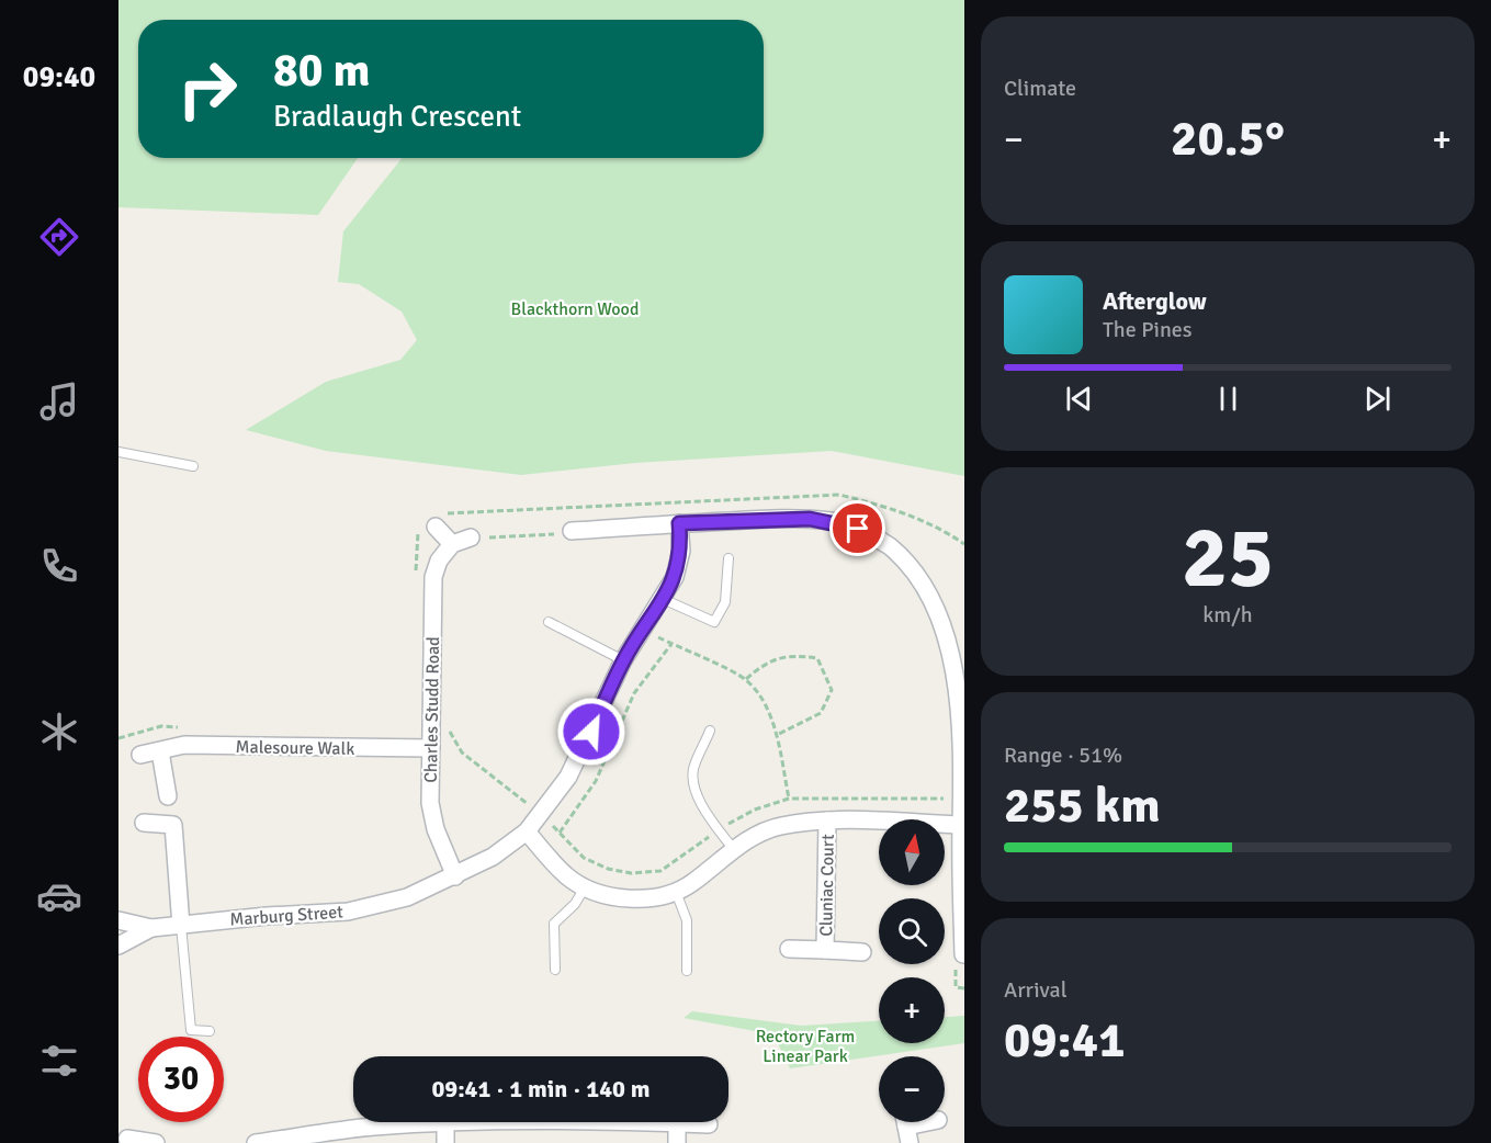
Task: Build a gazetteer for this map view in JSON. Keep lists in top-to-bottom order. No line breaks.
{"streets":{"street":["Charles Studd Road","Malesoure Walk","Cluniac Court","Marburg Street"]},"crossings":[["Charles Studd Road","Malesoure Walk"],["Charles Studd Road","Marburg Street"]],"parks":["Blackthorn Wood","Rectory Farm Linear Park"],"north":"top","page":{"tabs":"09:40","tile":["Climate",["25","km/h"],["Range · 51%","255 km"],["Arrival","09:41"]],"turn":["80 m","Bradlaugh Crescent"],"heat":["−","20.5°","+"],"song":["Afterglow","The Pines"],"map_buttons":["+","−"],"limit":"30","trip":"09:41 · 1 min · 140 m"}}
